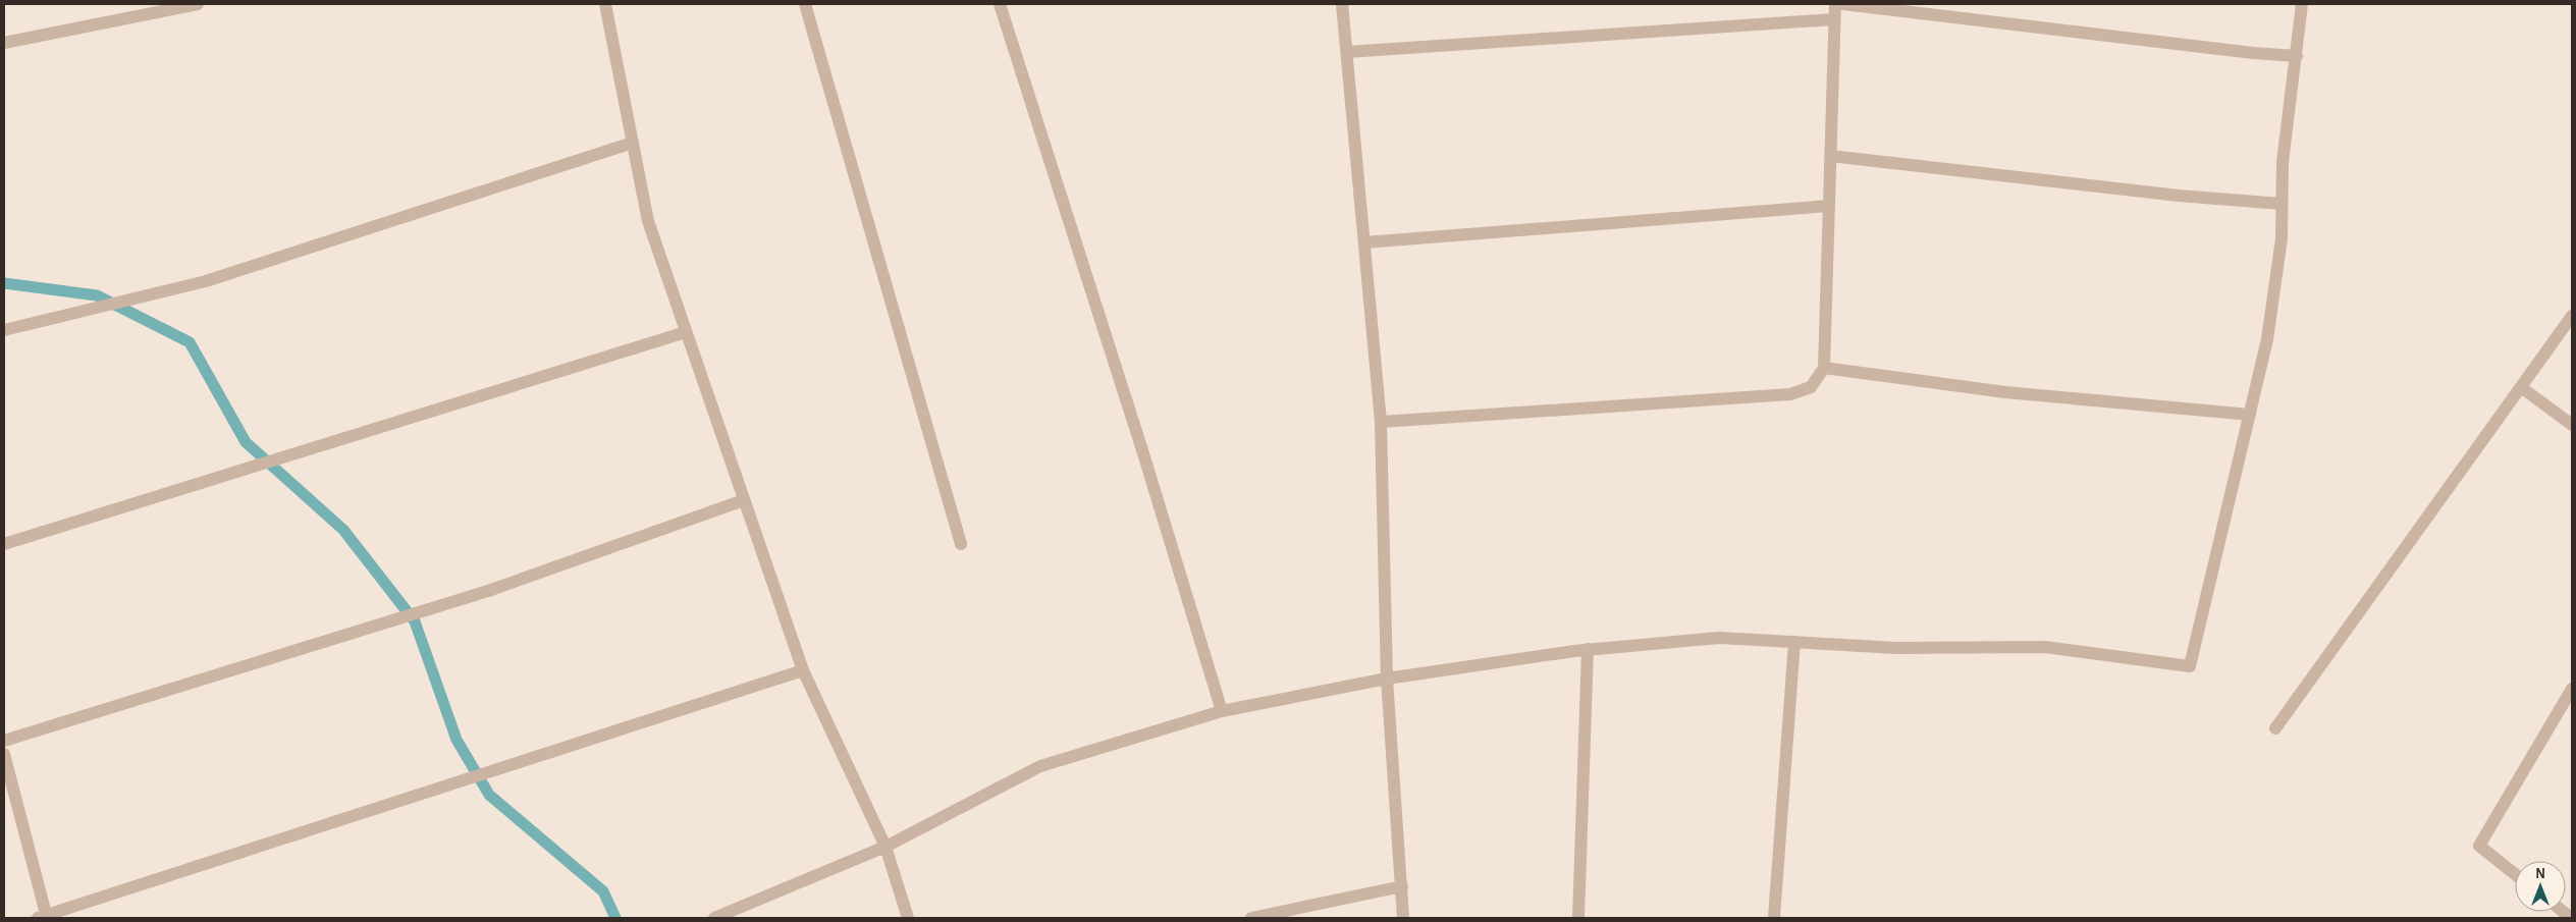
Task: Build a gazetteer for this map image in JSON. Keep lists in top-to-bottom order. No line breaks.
{"north":"top"}
